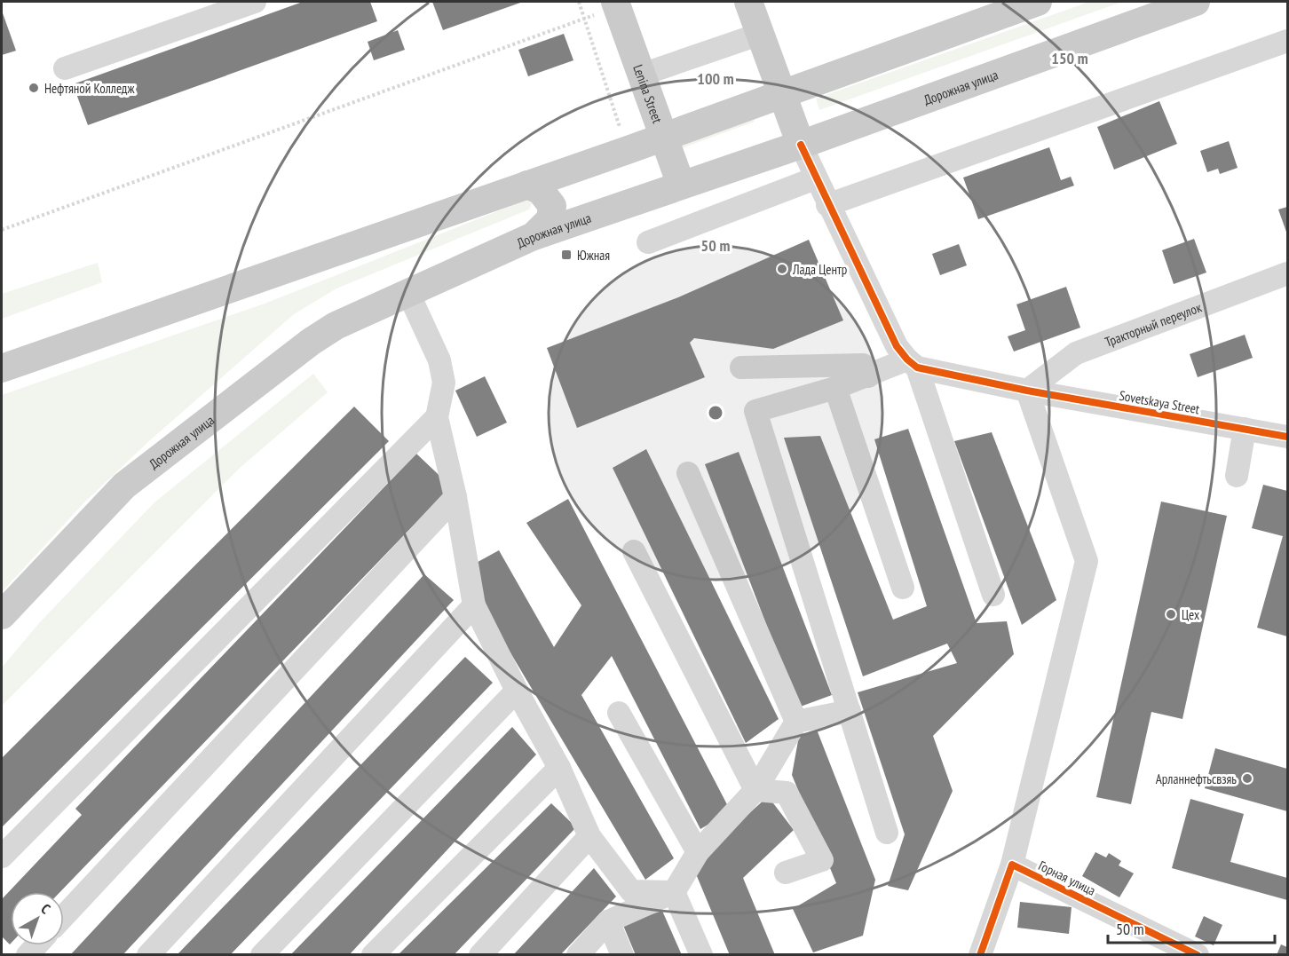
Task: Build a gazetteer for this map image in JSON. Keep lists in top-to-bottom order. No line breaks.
{"streets":{"main road":["Дорожная улица","Lenina Street"],"street":["Тракторный переулок","Sovetskaya Street","Горная улица"]},"crossings":[["Дорожная улица","Lenina Street"],["Тракторный переулок","Sovetskaya Street"]],"places":{"other":["Нефтяной Колледж","Лада Центр","Цех","Арланнефтьсвзяь"],"transit":["Южная"]},"scale_bar":"50 m","north":"top right","rings":["150 m","100 m","50 m"]}
